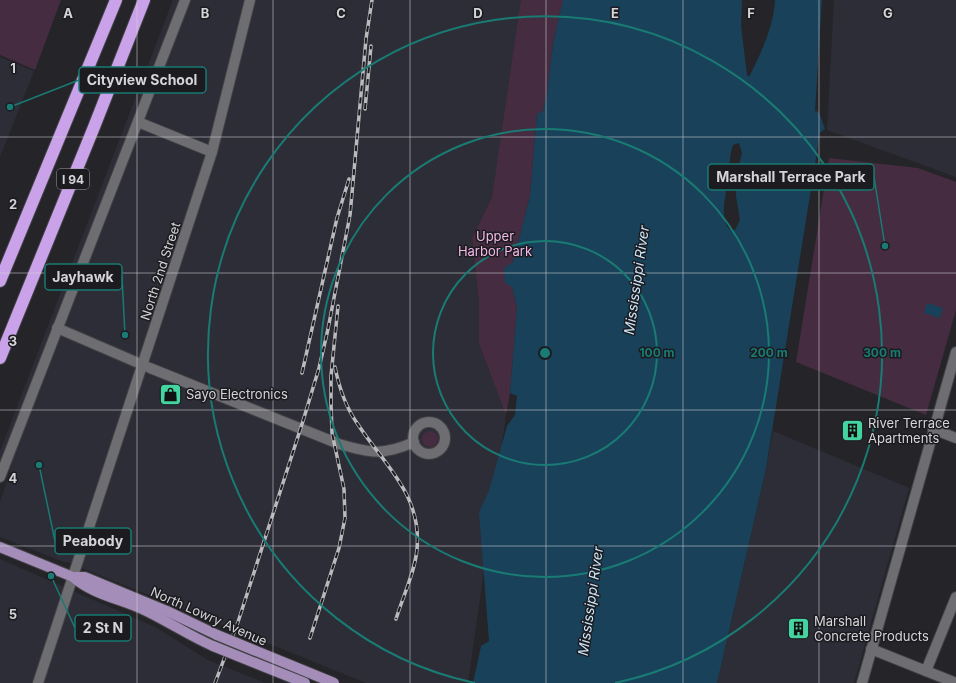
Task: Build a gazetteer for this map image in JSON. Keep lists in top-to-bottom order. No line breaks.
{"streets":{"highway":["I 94"],"main road":["North Lowry Avenue"],"street":["North 2nd Street"]},"crossings":[["North 2nd Street","North Lowry Avenue"]],"water":["Mississippi River"],"parks":["Upper Harbor Park"],"places":{"other":["Cityview School","Marshall Terrace Park","Jayhawk","Peabody","2 St N"],"shop":["Sayo Electronics"],"building":["River Terrace Apartments","Marshall Concrete Products"]},"grid":{"columns":["A","B","C","D","E","F","G"],"rows":["1","2","3","4","5"]},"rings":["100 m","200 m","300 m"]}
